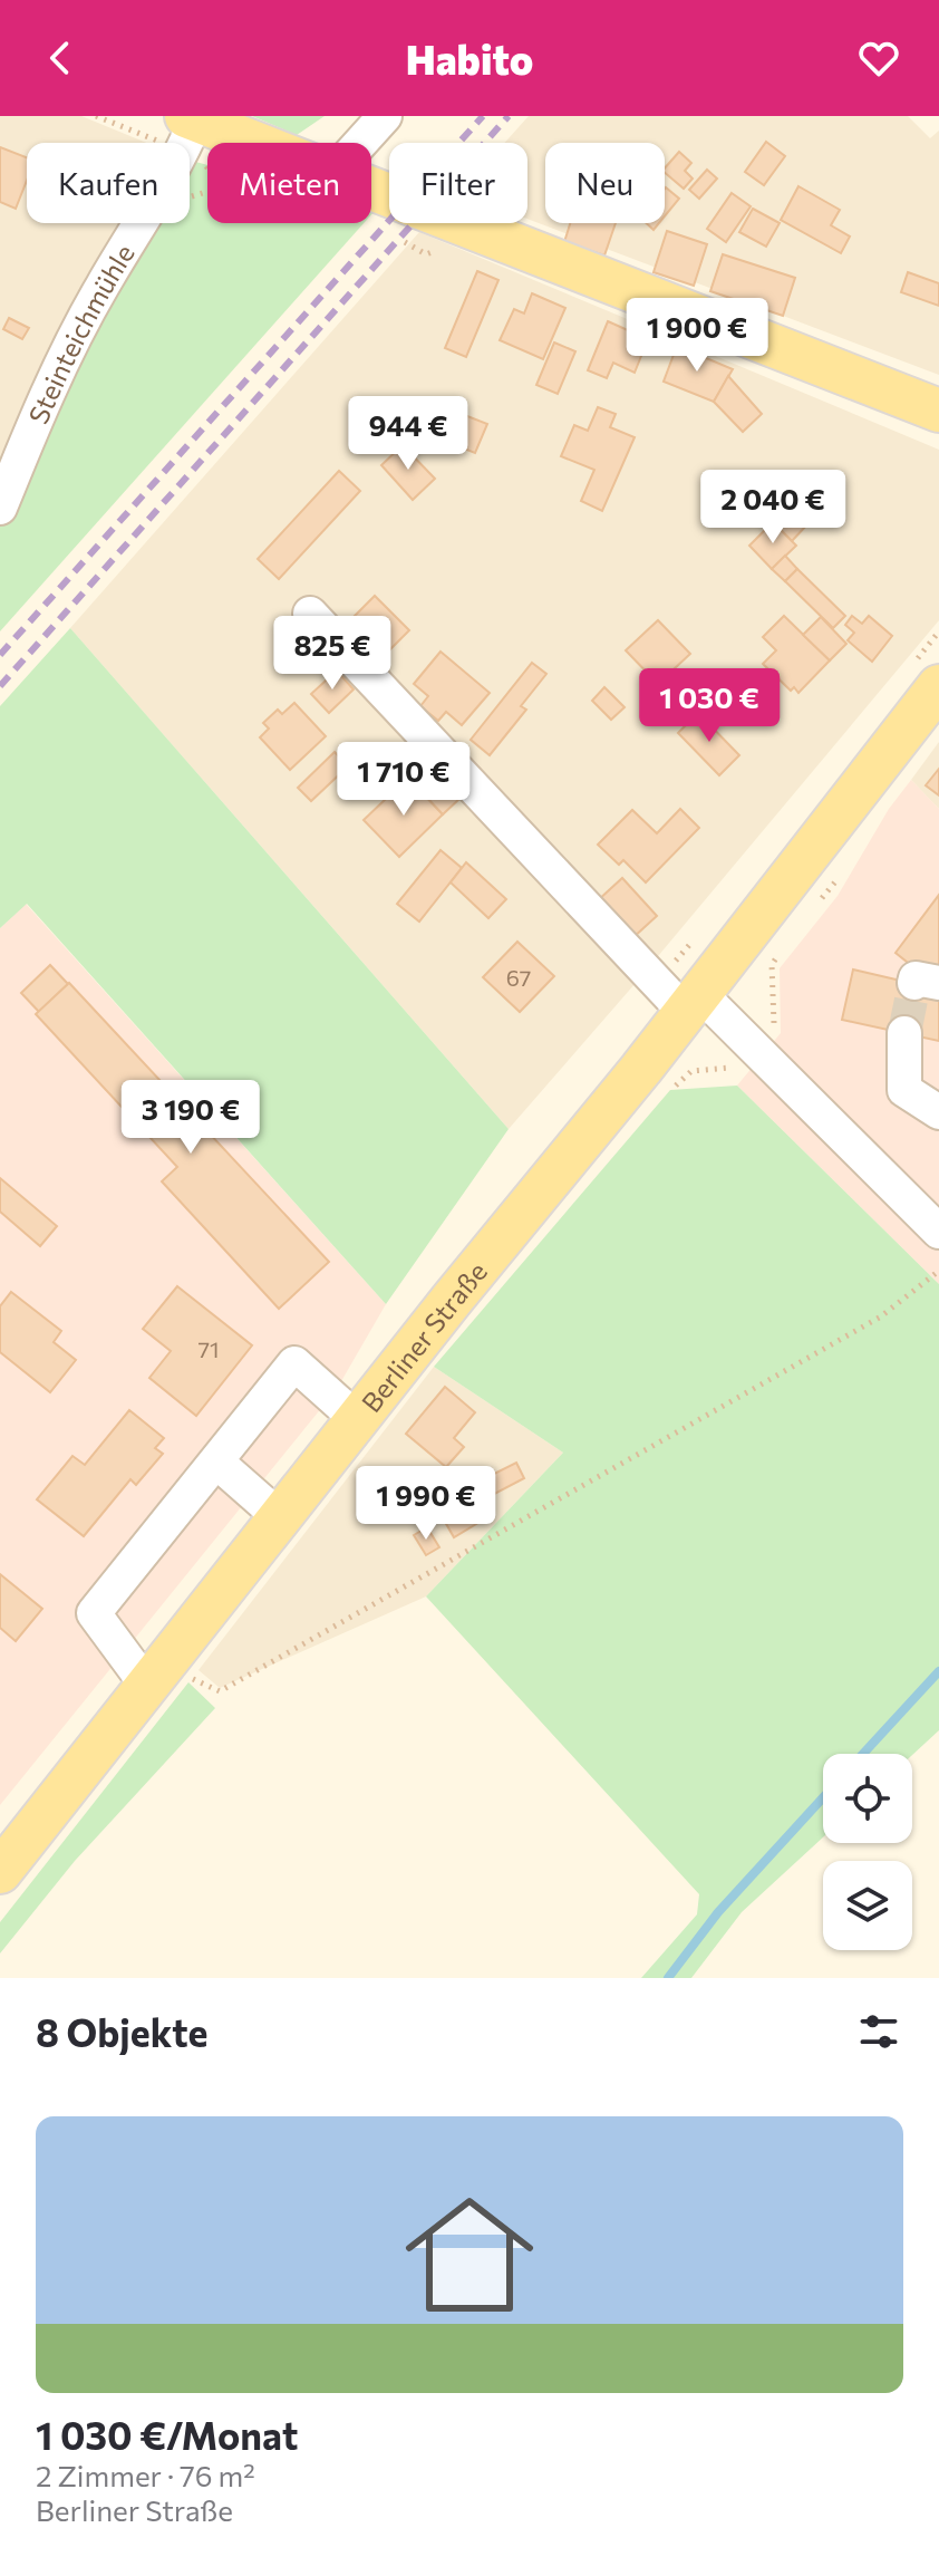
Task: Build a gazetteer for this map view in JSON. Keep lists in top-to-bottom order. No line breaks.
{"streets":{"main road":["Berliner Straße"],"street":["Steinteichmühle"]},"house_numbers":["67","71"],"page":{"header":"Habito","chip":["Kaufen","Mieten","Filter","Neu"],"price":["1 900 €","944 €","2 040 €","825 €","1 030 €","1 710 €","3 190 €","1 990 €"],"heading":"8 Objekte","list":[{"name":"1 030 €/Monat","note":"2 Zimmer · 76 m² · Berliner Straße"}]}}
